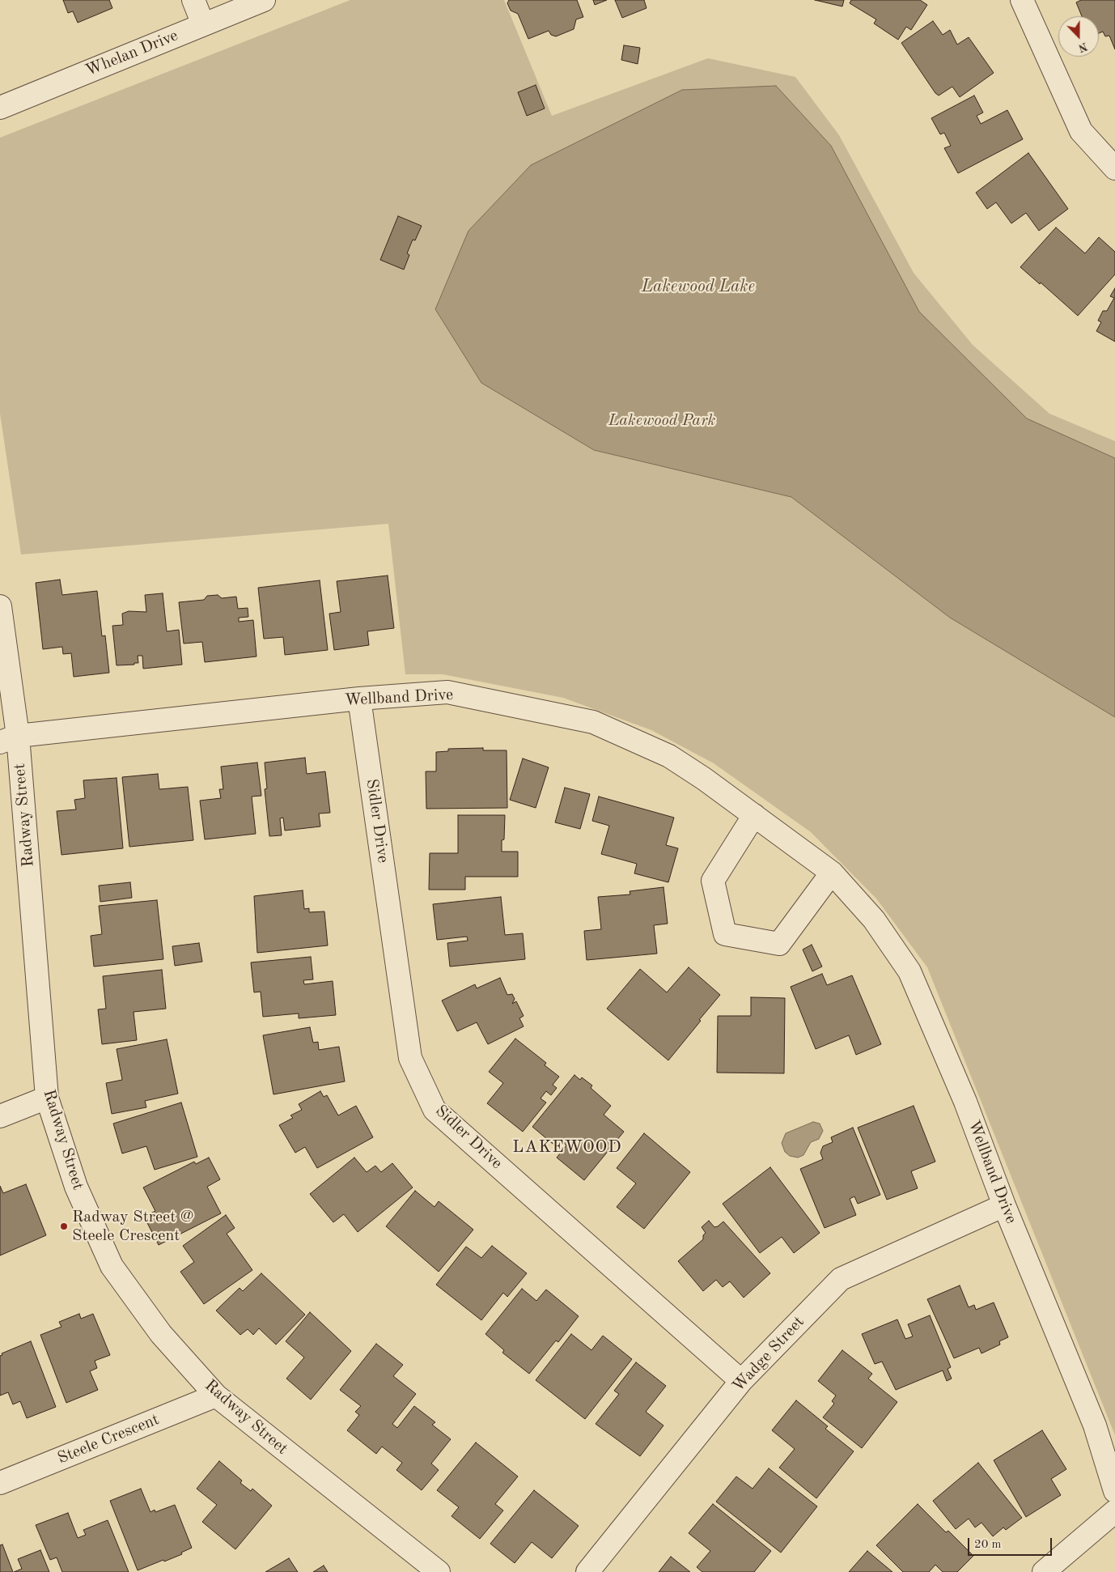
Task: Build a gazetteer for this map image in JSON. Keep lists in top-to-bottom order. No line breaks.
{"streets":{"street":["Whelan Drive","Wellband Drive","Radway Street","Sidler Drive","Wadge Street","Steele Crescent"]},"crossings":[["Wellband Drive","Radway Street"],["Wellband Drive","Sidler Drive"],["Wellband Drive","Wadge Street"],["Radway Street","Steele Crescent"],["Sidler Drive","Wadge Street"]],"districts":["LAKEWOOD"],"water":["Lakewood Lake"],"parks":["Lakewood Park"],"places":["Radway Street @ Steele Crescent"],"scale_bar":"20 m","north":"bottom"}
